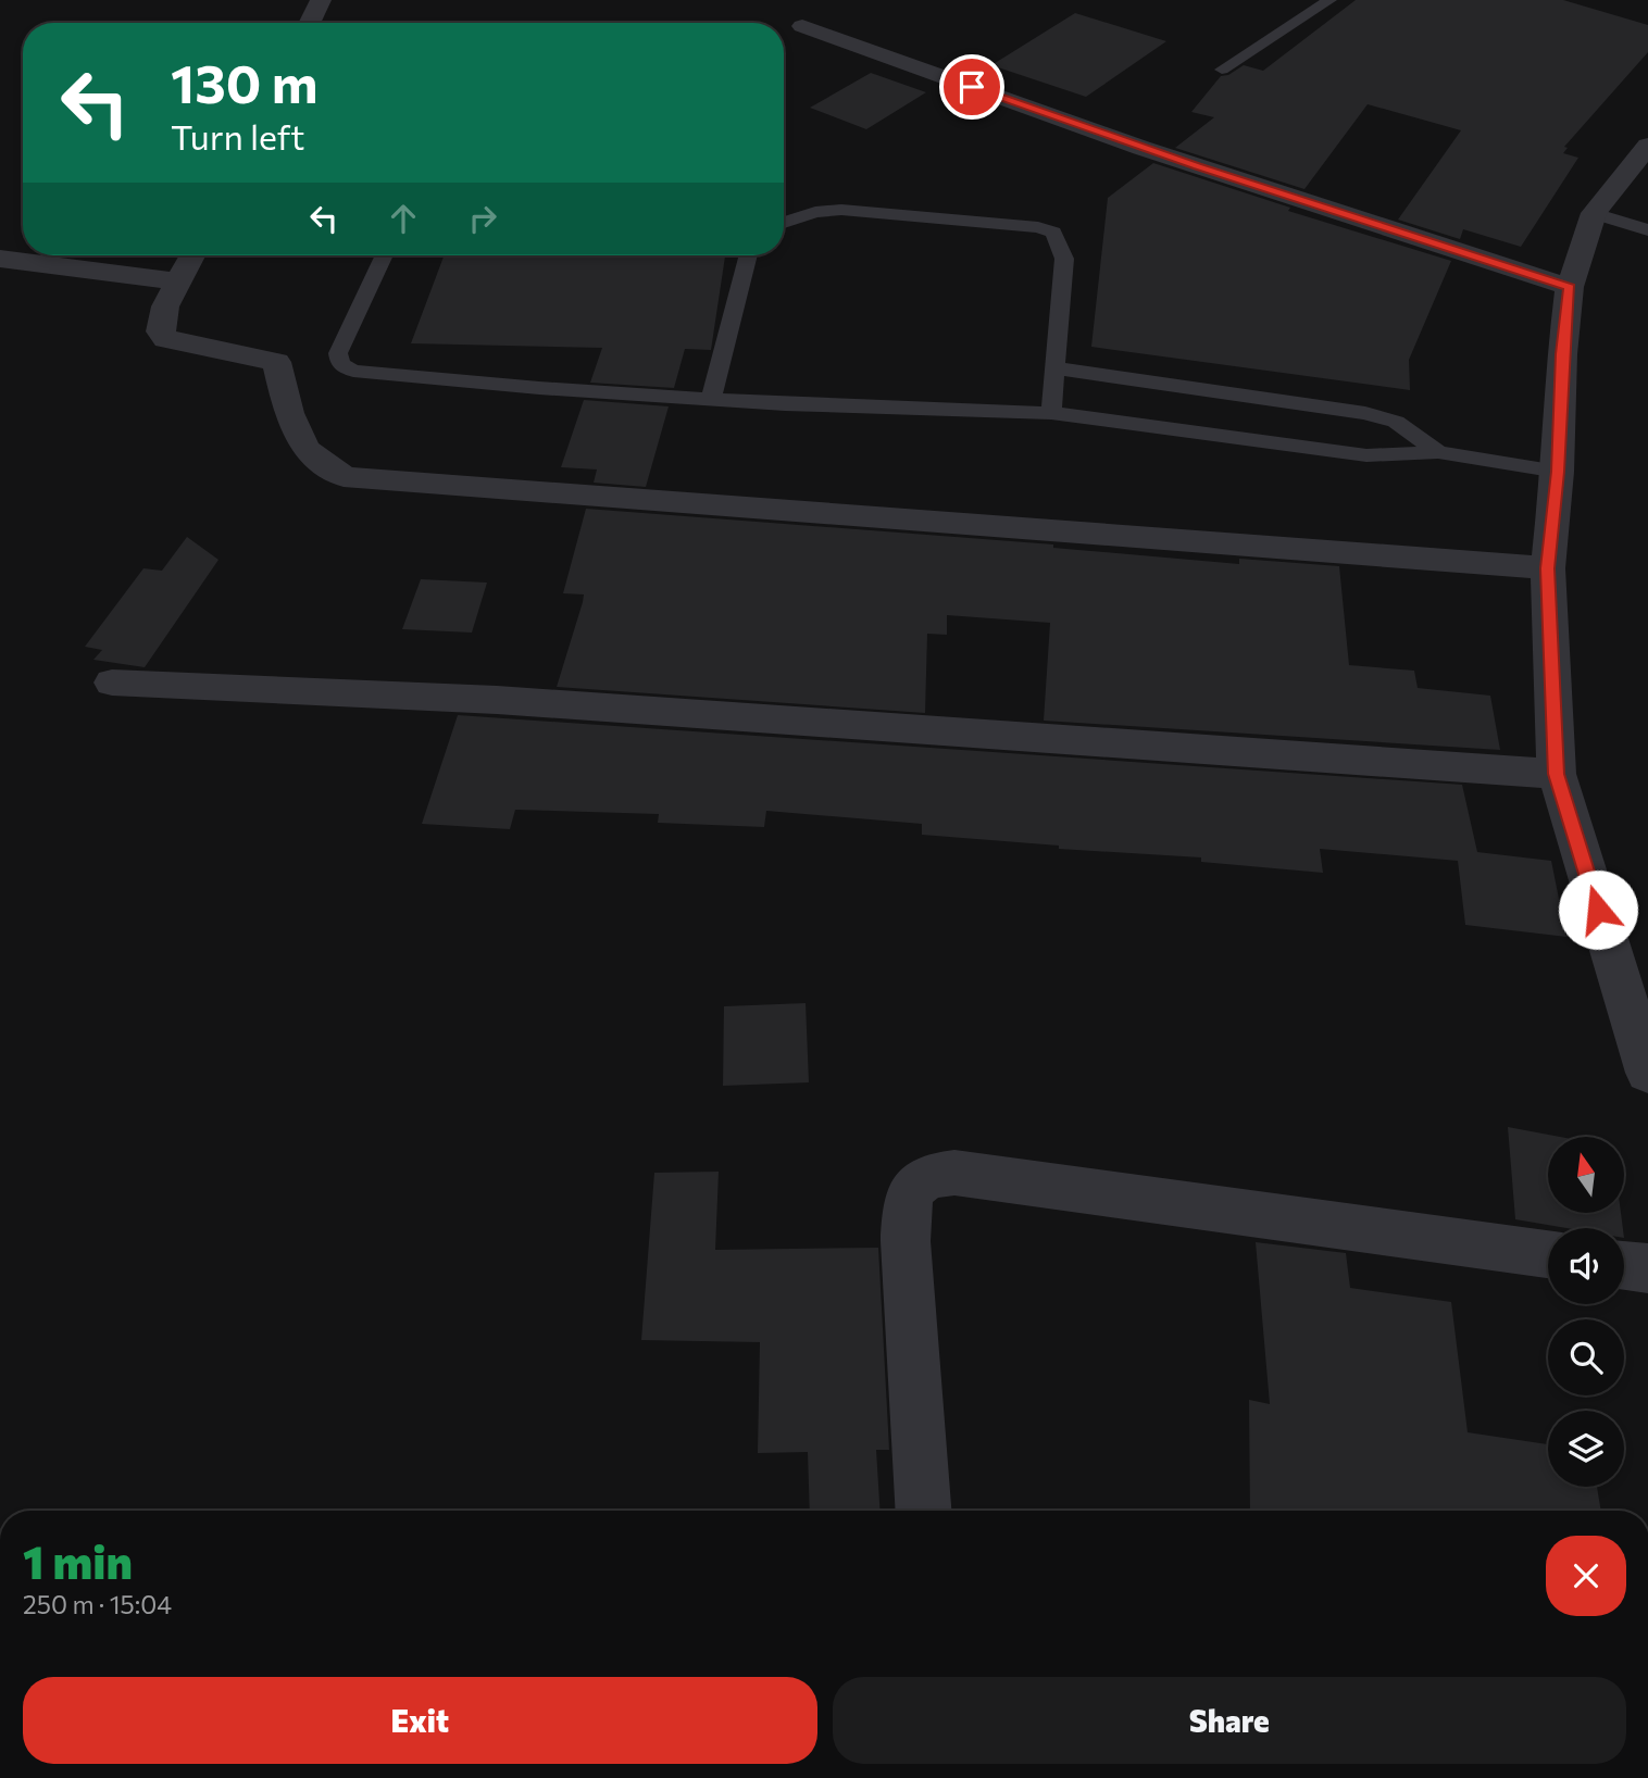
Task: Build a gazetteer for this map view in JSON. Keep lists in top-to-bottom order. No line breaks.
{"north":"top","page":{"turn":["130 m","Turn left"],"heading":["1 min","250 m · 15:04"],"buttons":["Exit","Share"]}}
